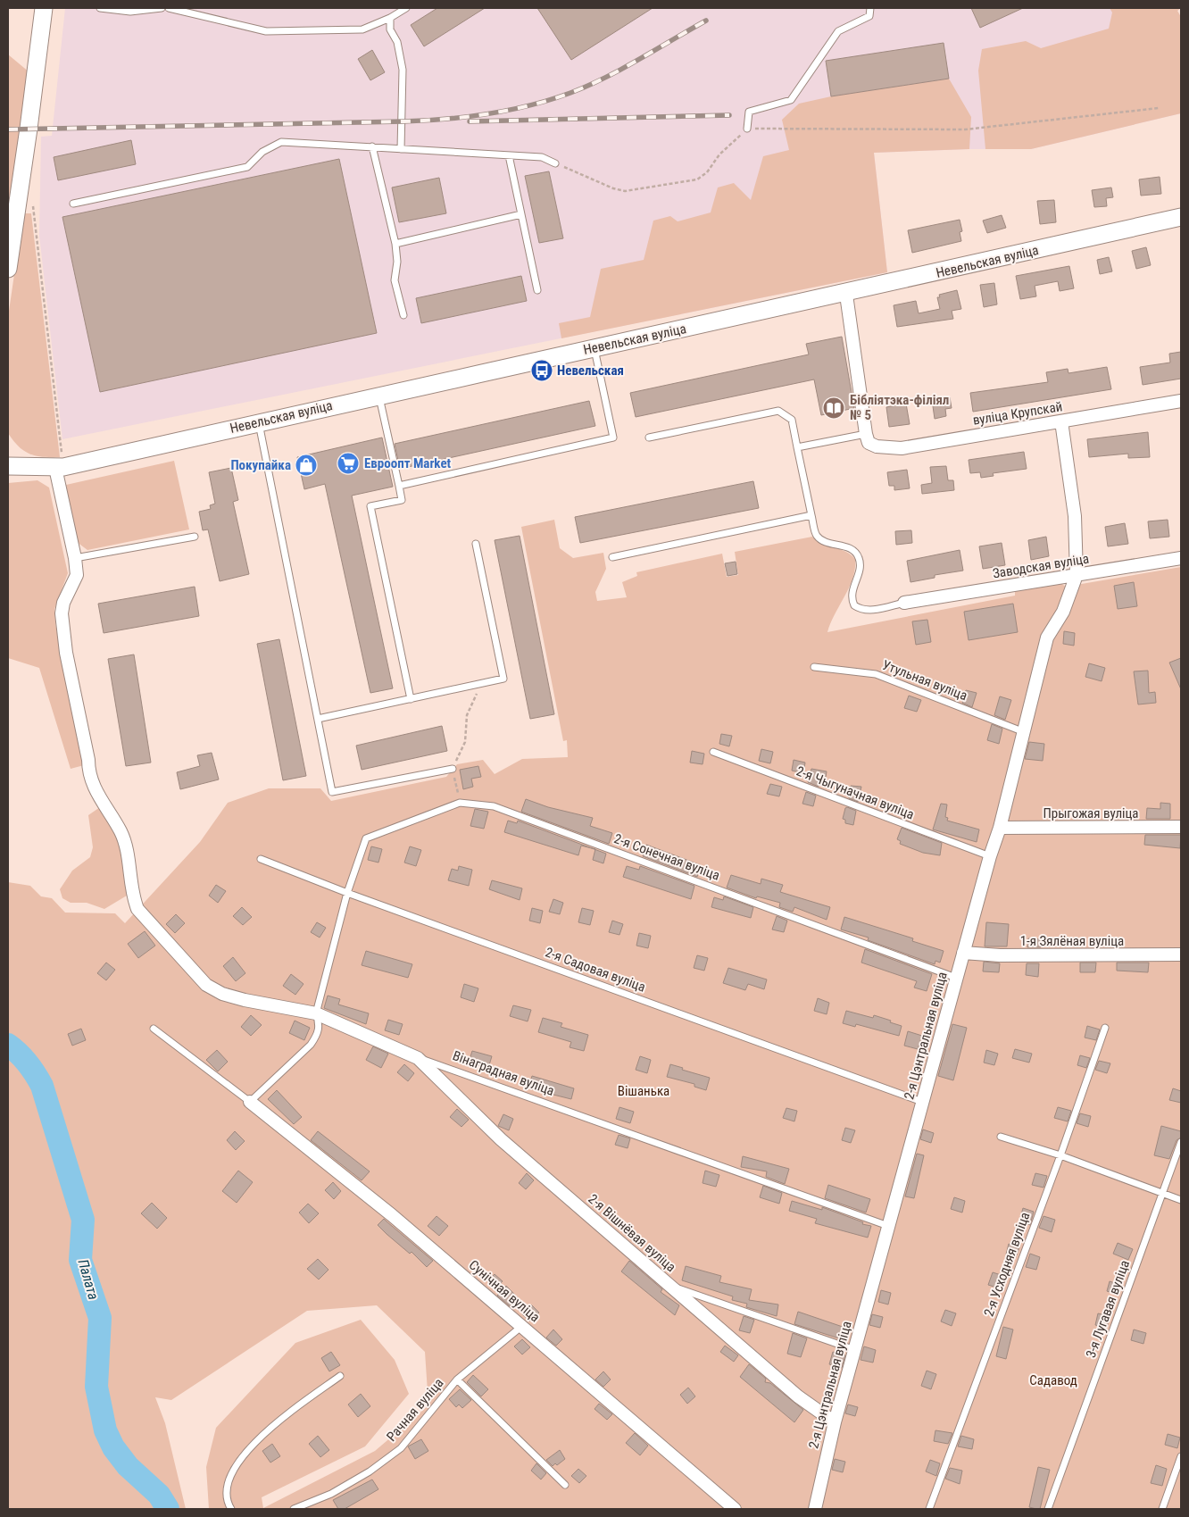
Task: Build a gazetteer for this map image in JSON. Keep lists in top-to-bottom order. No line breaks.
{"streets":{"street":["Невельская вуліца","вуліца Крупскай","Заводская вуліца","Прыгожая вуліца","1-я Зялёная вуліца","2-я Цэнтральная вуліца","Вінаградная вуліца","2-я Вішнёвая вуліца","Сунічная вуліца"],"lane":["Утульная вуліца","2-я Чыгуначная вуліца","2-я Сонечная вуліца","2-я Садовая вуліца","2-я Усходняя вуліца","3-я Лугавая вуліца","Рачная вуліца"]},"crossings":[["Заводская вуліца","2-я Цэнтральная вуліца"],["Утульная вуліца","2-я Цэнтральная вуліца"],["2-я Чыгуначная вуліца","2-я Цэнтральная вуліца"],["Прыгожая вуліца","2-я Цэнтральная вуліца"],["2-я Сонечная вуліца","2-я Садовая вуліца"],["2-я Сонечная вуліца","2-я Цэнтральная вуліца"],["1-я Зялёная вуліца","2-я Цэнтральная вуліца"],["2-я Садовая вуліца","2-я Цэнтральная вуліца"],["2-я Цэнтральная вуліца","Вінаградная вуліца"],["2-я Цэнтральная вуліца","2-я Вішнёвая вуліца"],["Вінаградная вуліца","2-я Вішнёвая вуліца"],["Сунічная вуліца","Рачная вуліца"]],"water":["Палата"],"parks":["Вішанька","Садавод"],"places":{"bus stop":["Невельская"],"library":["Бібліятэка-філіял № 5"],"supermarket":["Евроопт Market"],"shop":["Покупайка"]}}
